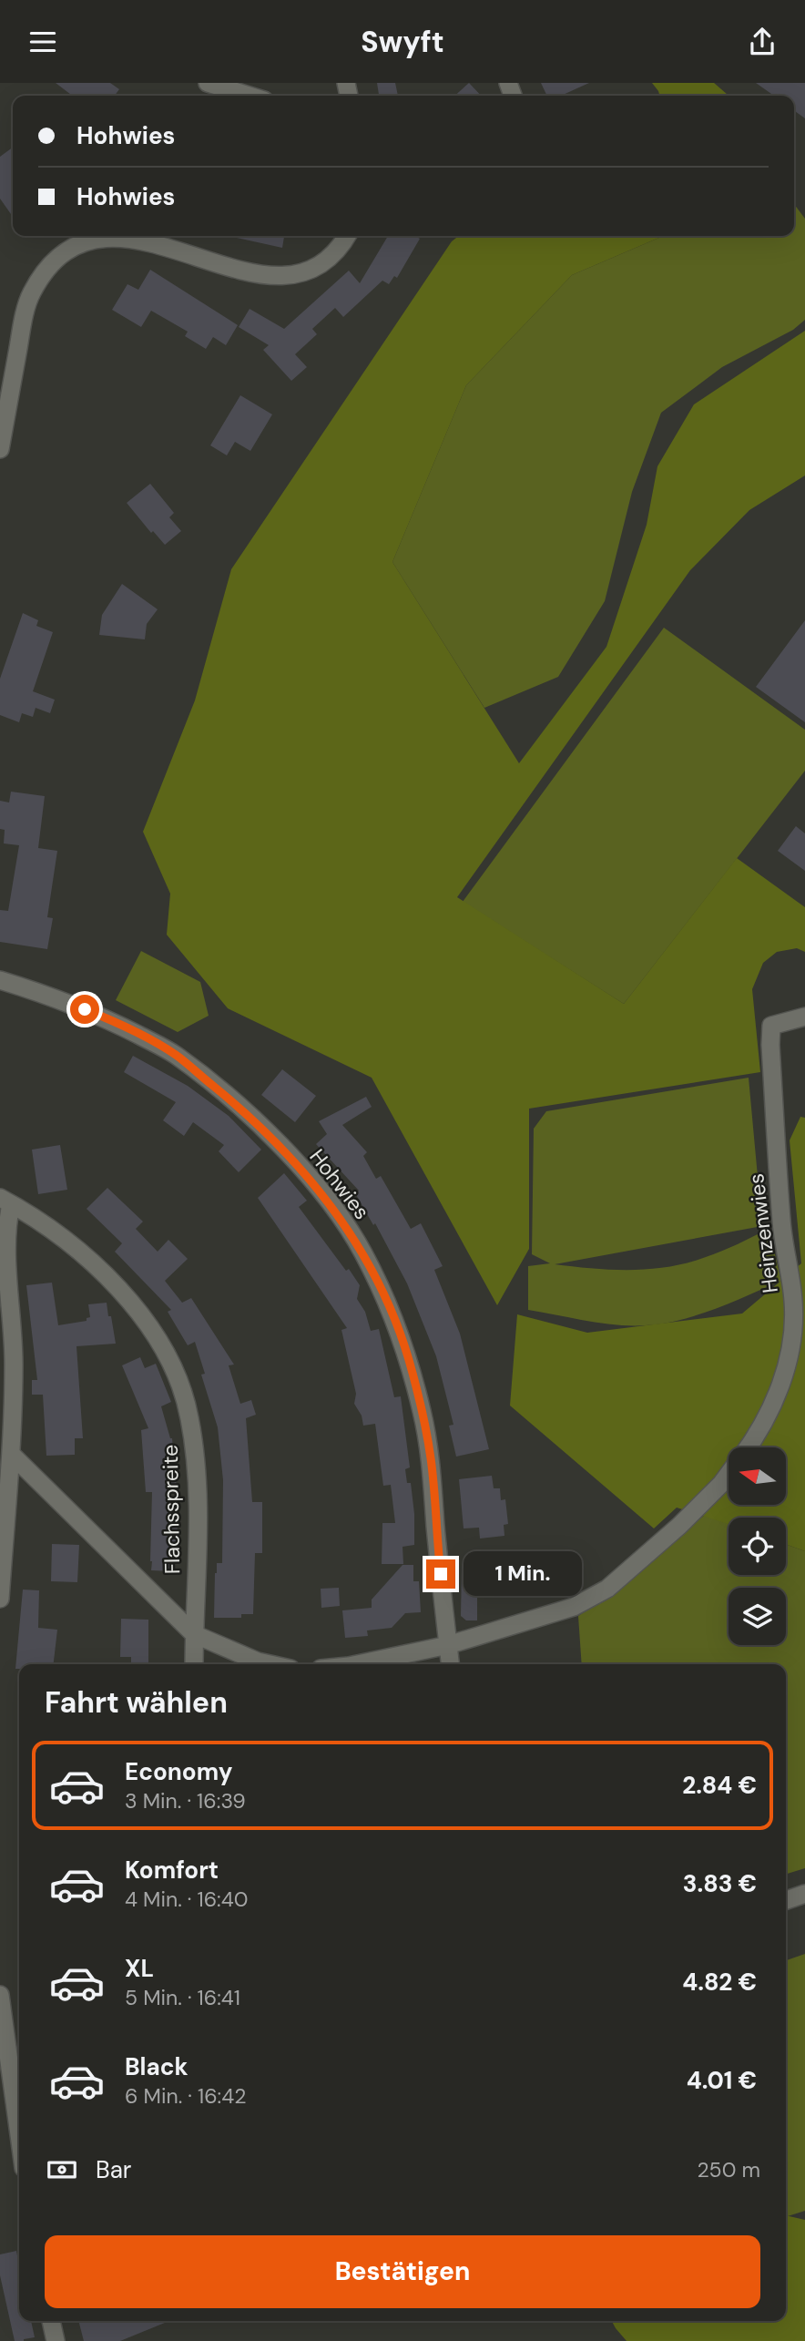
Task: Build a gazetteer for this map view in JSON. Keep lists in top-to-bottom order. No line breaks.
{"streets":{"street":["Hohwies","Heinzenwies","Flachsspreite"]},"crossings":[["Hohwies","Heinzenwies"]],"north":"left","page":{"header":"Swyft","banner":["Hohwies","Hohwies"],"bubble":"1 Min.","heading":"Fahrt wählen","list":[{"name":"Economy","note":"3 Min. · 16:39","value":"2.84 €"},{"name":"Komfort","note":"4 Min. · 16:40","value":"3.83 €"},{"name":"XL","note":"5 Min. · 16:41","value":"4.82 €"},{"name":"Black","note":"6 Min. · 16:42","value":"4.01 €"}],"pay":["Bar","250 m"],"buttons":"Bestätigen"}}
